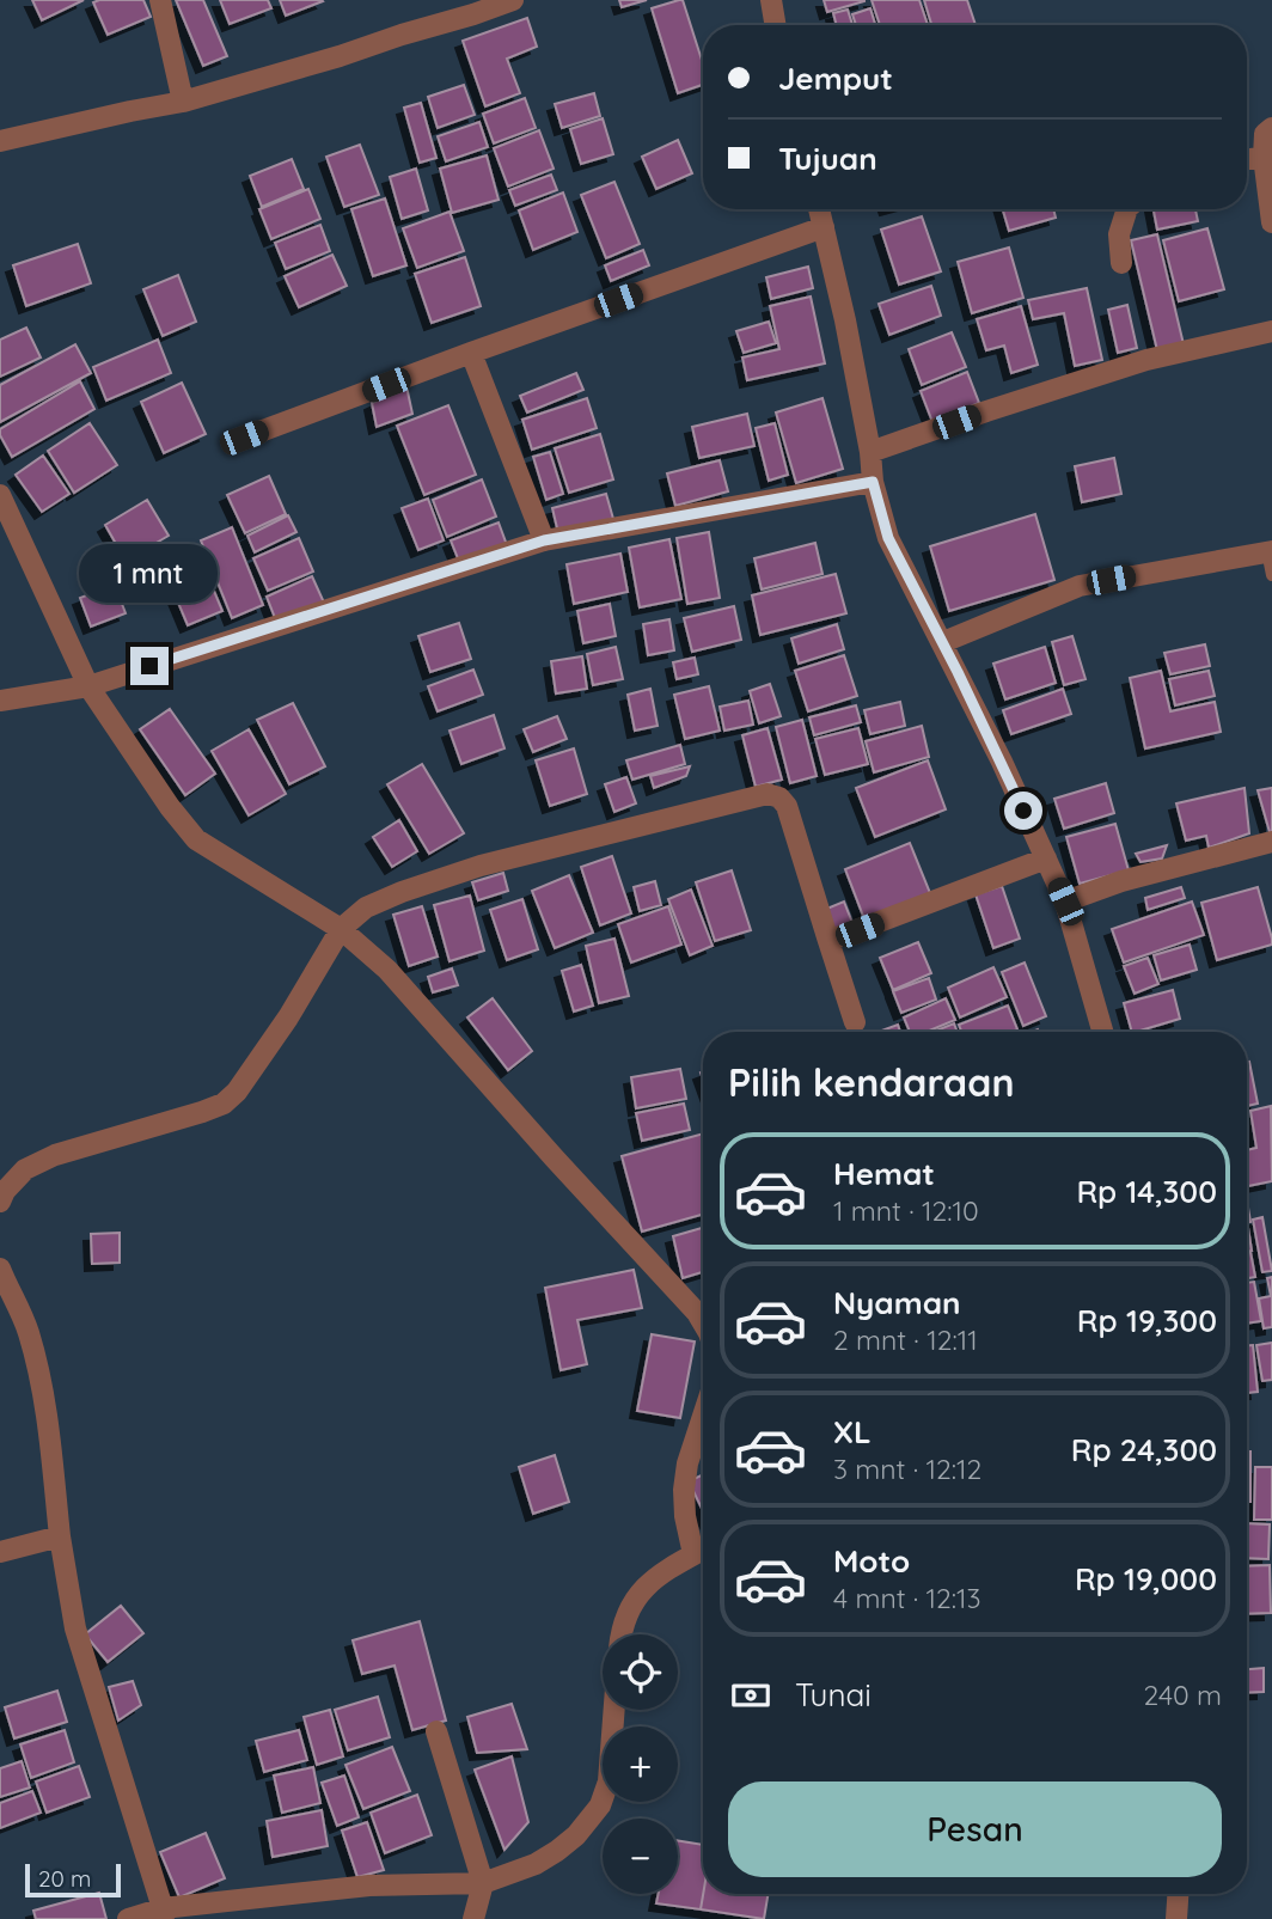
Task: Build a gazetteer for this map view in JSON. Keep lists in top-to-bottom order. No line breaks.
{"scale_bar":"20 m","page":{"banner":["Jemput","Tujuan"],"bubble":"1 mnt","heading":"Pilih kendaraan","list":[{"name":"Hemat","note":"1 mnt · 12:10","value":"Rp 14,300"},{"name":"Nyaman","note":"2 mnt · 12:11","value":"Rp 19,300"},{"name":"XL","note":"3 mnt · 12:12","value":"Rp 24,300"},{"name":"Moto","note":"4 mnt · 12:13","value":"Rp 19,000"}],"map_buttons":["+","−"],"pay":["Tunai","240 m"],"buttons":"Pesan","scale":"20 m"}}
